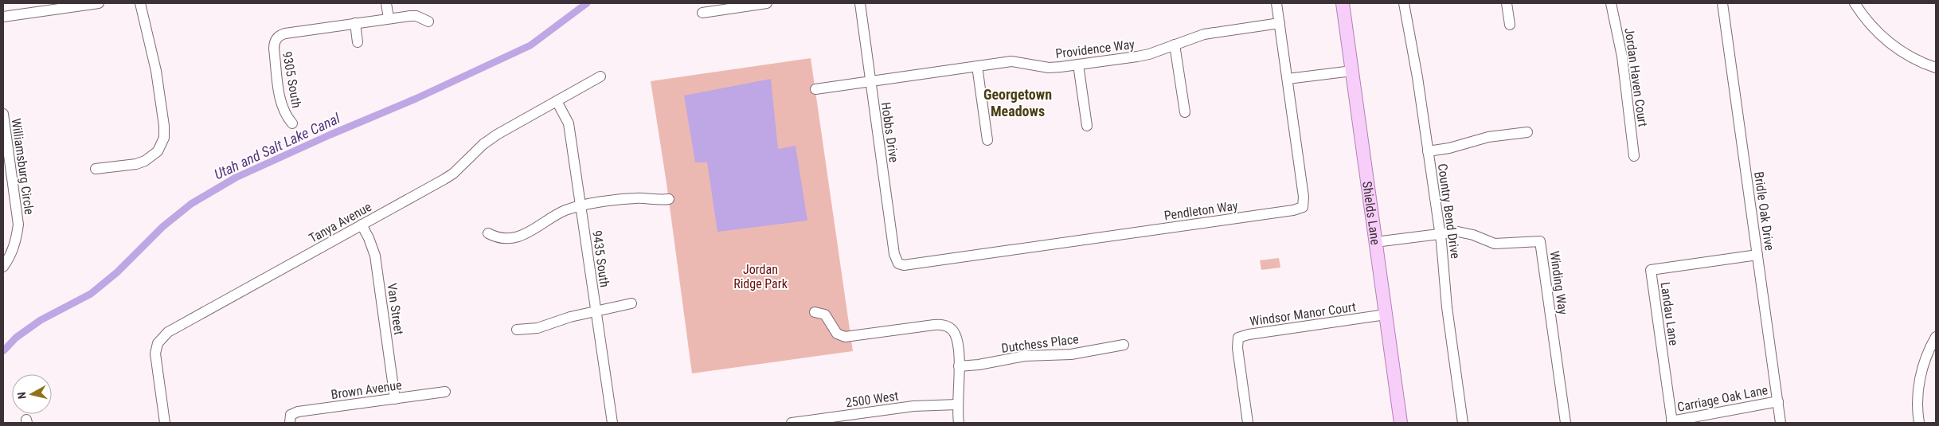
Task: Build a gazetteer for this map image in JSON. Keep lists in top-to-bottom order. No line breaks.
{"streets":{"main road":["Shields Lane"],"street":["Providence Way","Jordan Haven Court","9305 South","Hobbs Drive","Williamsburg Circle","Pendleton Way","Country Bend Drive","Bridle Oak Drive","Tanya Avenue","9435 South","Winding Way","Van Street","Windsor Manor Court","Landau Lane","Dutchess Place","Brown Avenue","Carriage Oak Lane","2500 West"]},"crossings":[["Providence Way","Hobbs Drive"],["Providence Way","Pendleton Way"],["Hobbs Drive","Pendleton Way"],["Country Bend Drive","Winding Way"],["Bridle Oak Drive","Landau Lane"],["Bridle Oak Drive","Carriage Oak Lane"],["Shields Lane","Winding Way"],["Shields Lane","Windsor Manor Court"],["Tanya Avenue","9435 South"],["Tanya Avenue","Van Street"],["Van Street","Brown Avenue"],["Landau Lane","Carriage Oak Lane"]],"districts":["Georgetown Meadows"],"water":["Utah and Salt Lake Canal"],"parks":["Jordan Ridge Park"],"north":"left"}
